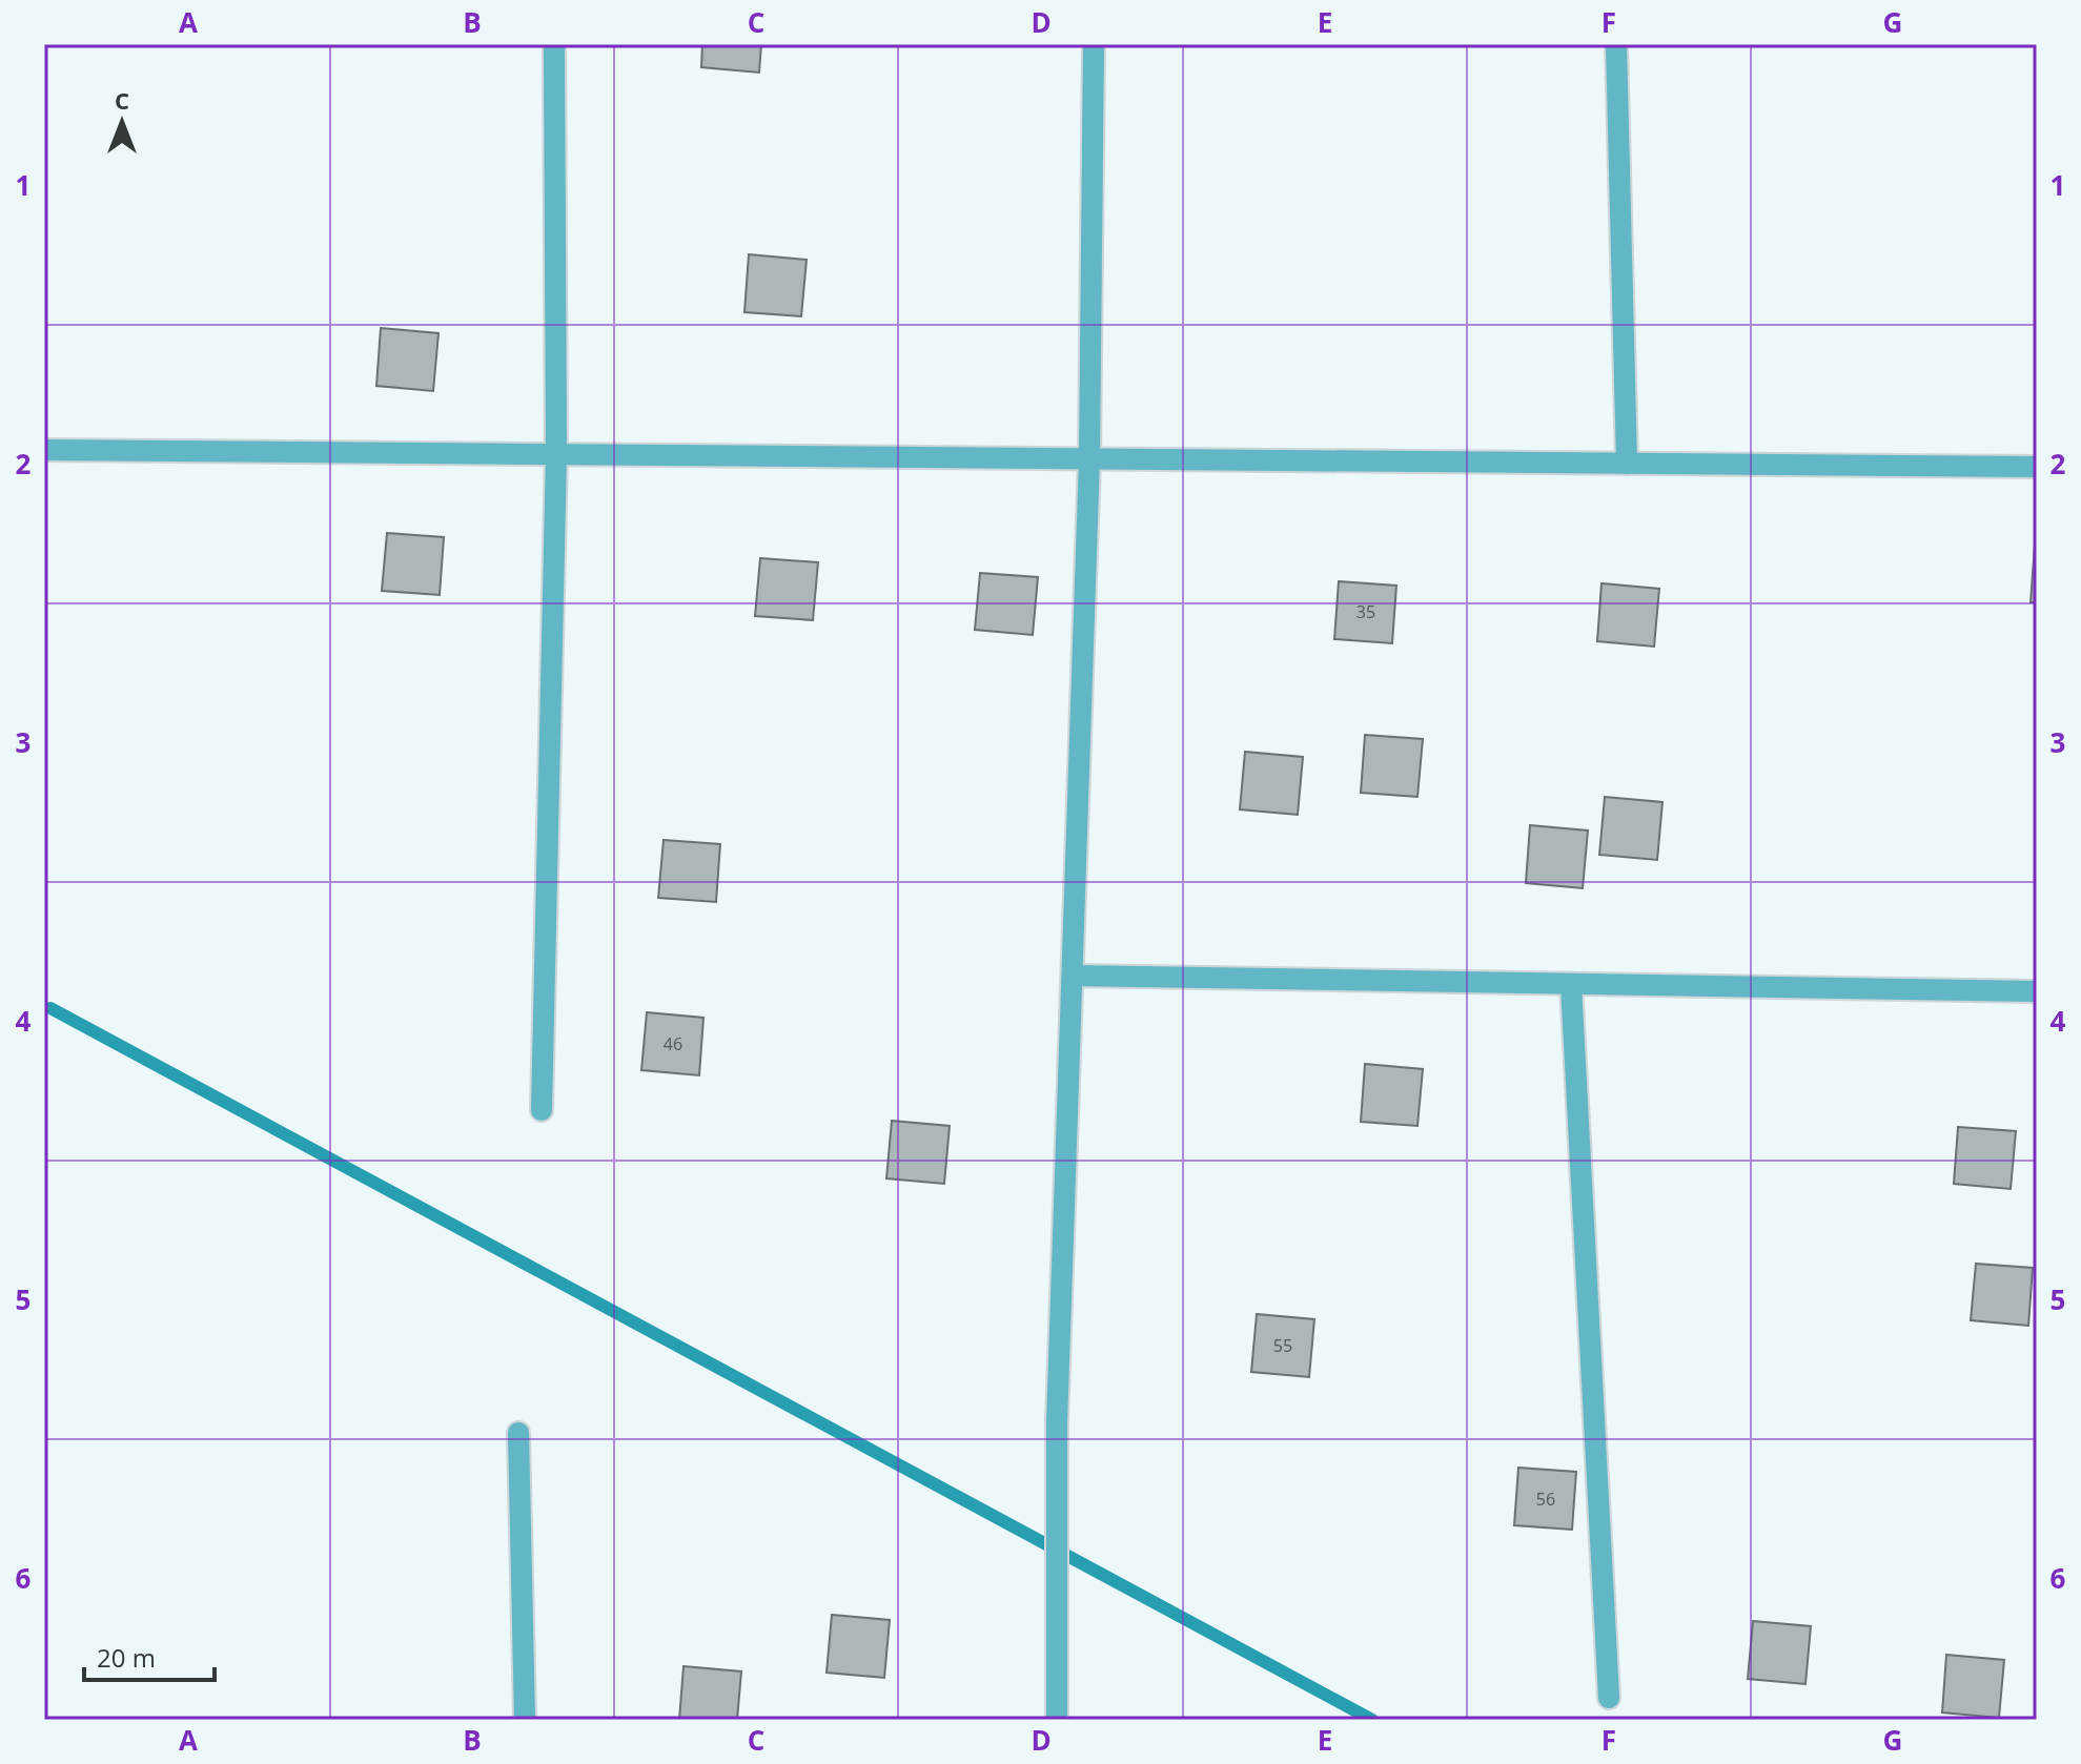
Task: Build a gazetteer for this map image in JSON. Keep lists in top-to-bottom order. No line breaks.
{"house_numbers":["35","46","55","56"],"scale_bar":"20 m","north":"top","grid":{"columns":["A","B","C","D","E","F","G"],"rows":["1","2","3","4","5","6"]}}
